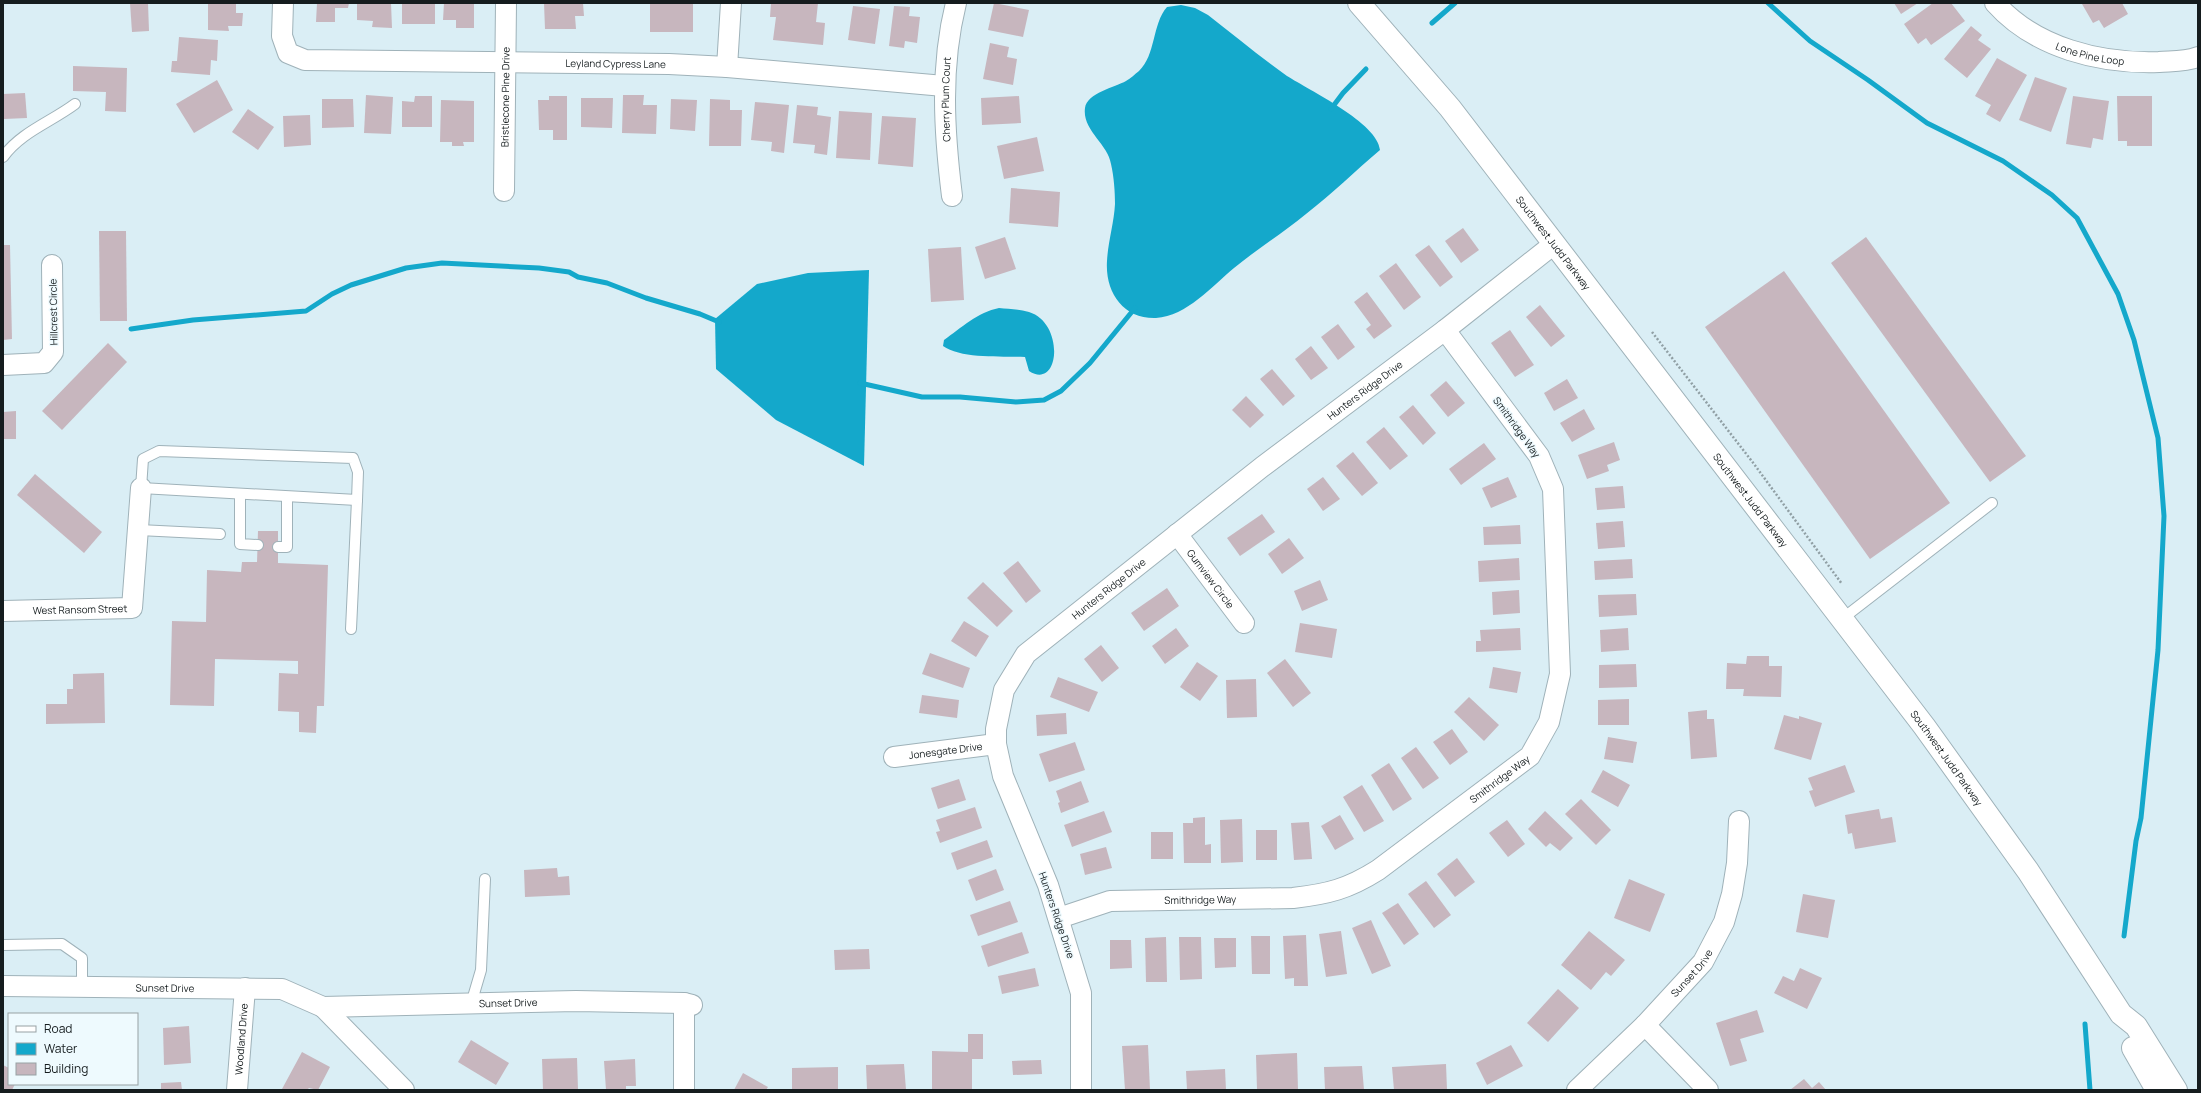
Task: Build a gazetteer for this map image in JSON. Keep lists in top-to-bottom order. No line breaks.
{"streets":{"highway":["Southwest Judd Parkway"],"street":["Lone Pine Loop","Leyland Cypress Lane","Bristlecone Pine Drive","Cherry Plum Court","Hillcrest Circle","Hunters Ridge Drive","Smithridge Way","Gumview Circle","West Ransom Street","Jonesgate Drive","Sunset Drive","Woodland Drive"]},"crossings":[["Leyland Cypress Lane","Bristlecone Pine Drive"],["Leyland Cypress Lane","Cherry Plum Court"],["Southwest Judd Parkway","Hunters Ridge Drive"],["Hunters Ridge Drive","Smithridge Way"],["Hunters Ridge Drive","Gumview Circle"],["Hunters Ridge Drive","Jonesgate Drive"],["Sunset Drive","Woodland Drive"]],"legend":["Road","Water","Building"]}
